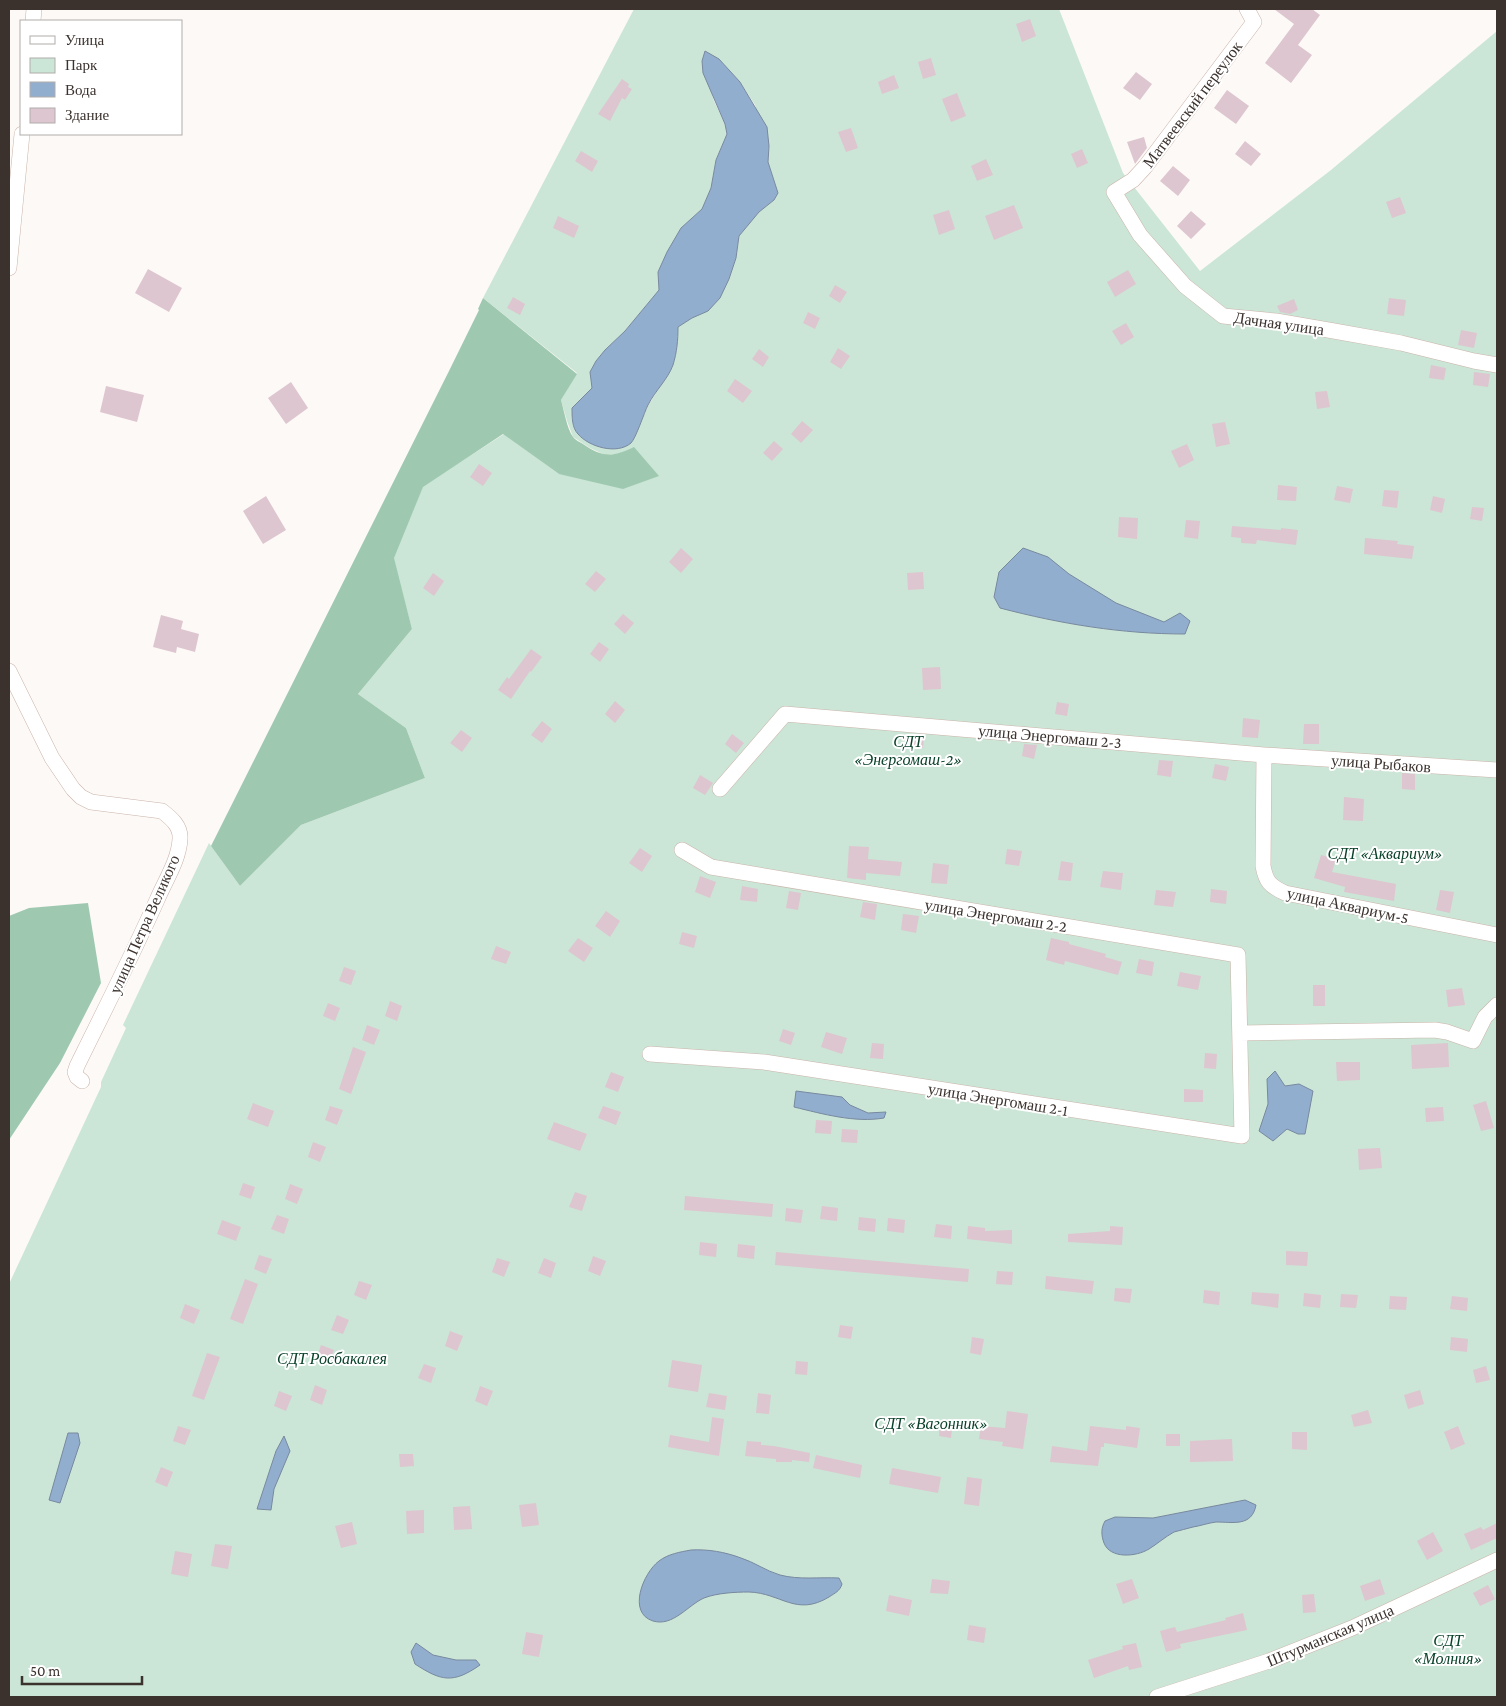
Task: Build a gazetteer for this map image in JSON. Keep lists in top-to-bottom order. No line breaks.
{"streets":{"street":["Матвеевский переулок","Дачная улица","улица Энергомаш 2-3","улица Рыбаков","улица Аквариум-5","улица Энергомаш 2-2","улица Петра Великого","улица Энергомаш 2-1","Штурманская улица"]},"crossings":[["Матвеевский переулок","Дачная улица"],["улица Энергомаш 2-3","улица Рыбаков"],["улица Энергомаш 2-3","улица Аквариум-5"],["улица Рыбаков","улица Аквариум-5"],["улица Энергомаш 2-2","улица Энергомаш 2-1"]],"parks":["СДТ «Энергомаш-2»","СДТ «Аквариум»","СДТ Росбакалея","СДТ «Вагонник»","СДТ «Молния»"],"legend":["Улица","Парк","Вода","Здание"],"scale_bar":"50 m"}
